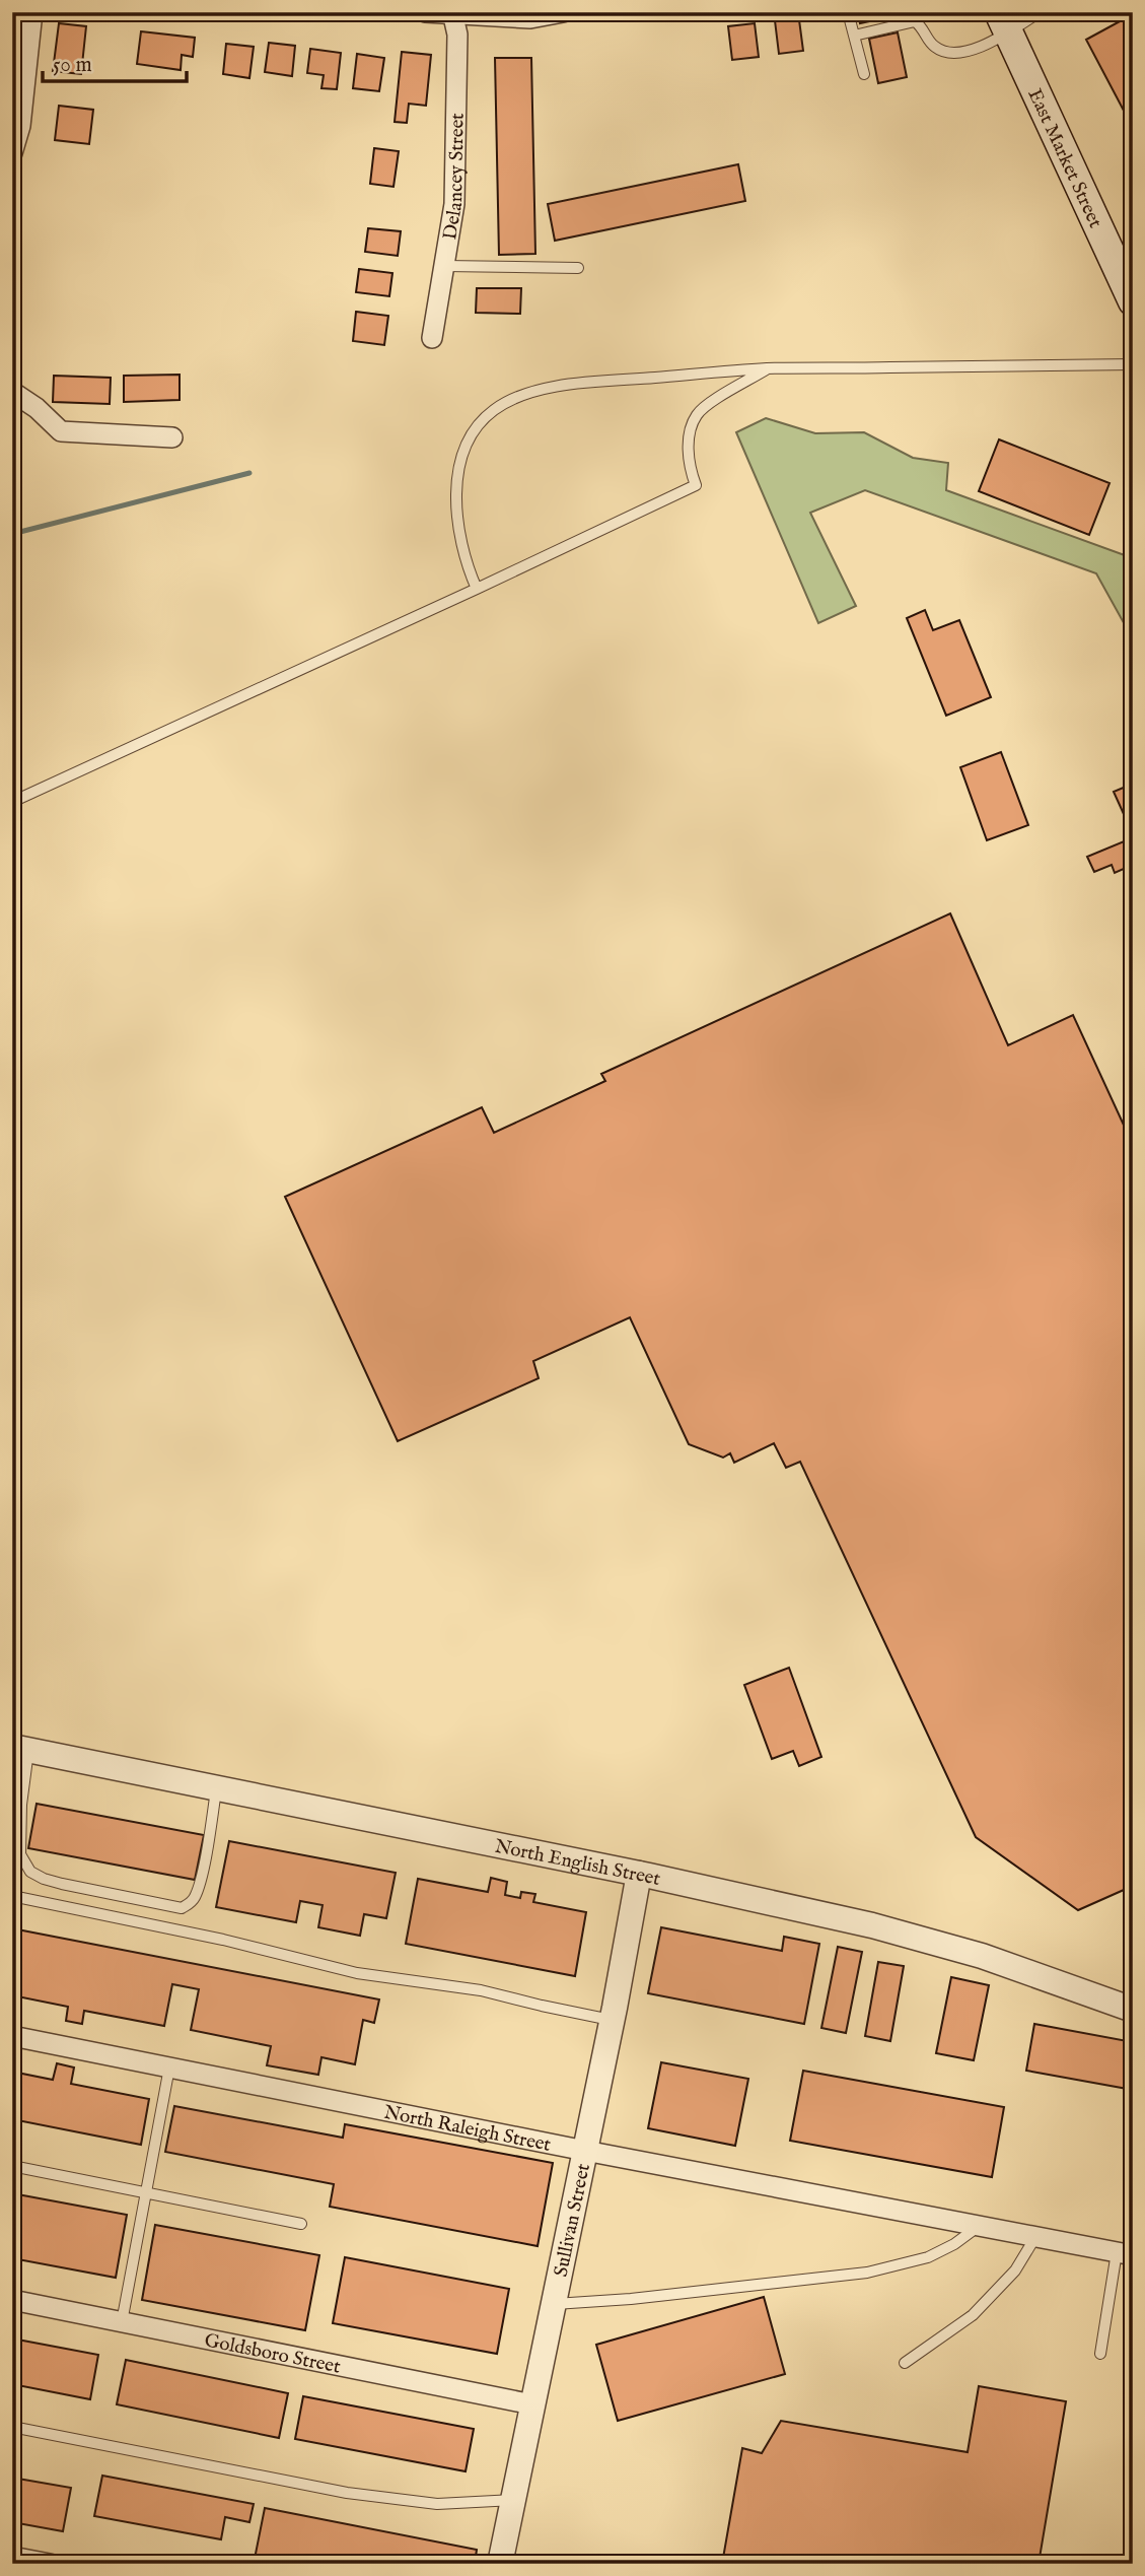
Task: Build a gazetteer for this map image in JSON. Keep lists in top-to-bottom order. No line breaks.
{"streets":{"main road":["East Market Street"],"street":["Delancey Street","North English Street","North Raleigh Street","Sullivan Street","Goldsboro Street"]},"crossings":[["North English Street","Sullivan Street"],["North Raleigh Street","Sullivan Street"],["Sullivan Street","Goldsboro Street"]],"scale_bar":"50 m"}
